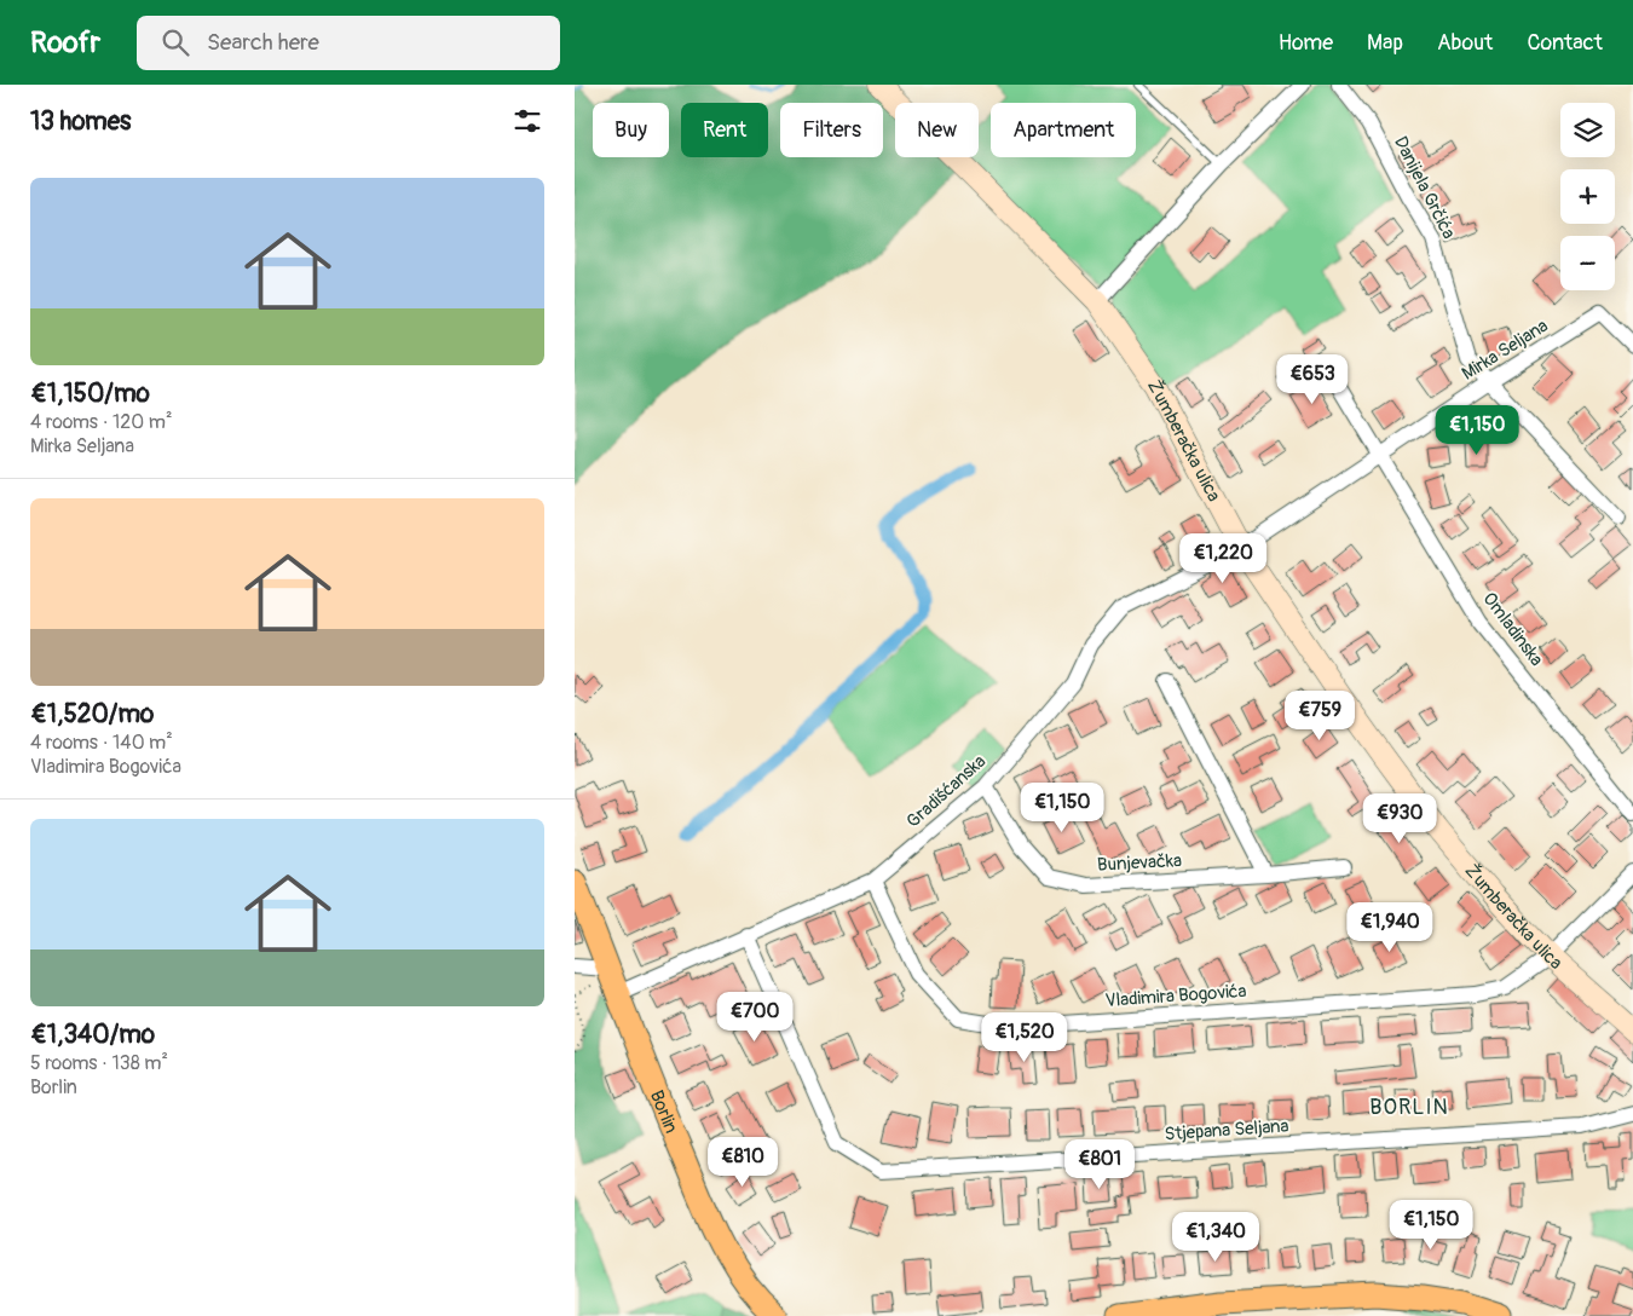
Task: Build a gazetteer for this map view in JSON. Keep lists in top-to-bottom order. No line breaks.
{"streets":{"main road":["Žumberačka ulica","Borlin"],"street":["Danijela Grčića","Mirka Seljana","Omladinska","Gradišćanska","Bunjevačka","Vladimira Bogovića","Stjepana Seljana"]},"crossings":[["Danijela Grčića","Mirka Seljana"],["Mirka Seljana","Žumberačka ulica"],["Mirka Seljana","Omladinska"],["Mirka Seljana","Gradišćanska"],["Žumberačka ulica","Gradišćanska"],["Žumberačka ulica","Vladimira Bogovića"],["Gradišćanska","Bunjevačka"],["Gradišćanska","Vladimira Bogovića"],["Gradišćanska","Borlin"],["Gradišćanska","Stjepana Seljana"]],"districts":["BORLIN"],"page":{"header":"Roofr","search":"Search here","nav":["Home","Map","About","Contact"],"heading":"13 homes","map_buttons":["+","−"],"chip":["Buy","Rent","Filters","New","Apartment"],"list":[{"name":"€1,150/mo","note":"4 rooms · 120 m² · Mirka Seljana"},{"name":"€1,520/mo","note":"4 rooms · 140 m² · Vladimira Bogovića"},{"name":"€1,340/mo","note":"5 rooms · 138 m² · Borlin"}],"price":["€653","€1,150","€1,220","€759","€1,150","€930","€1,940","€700","€1,520","€810","€801","€1,150","€1,340"]}}
